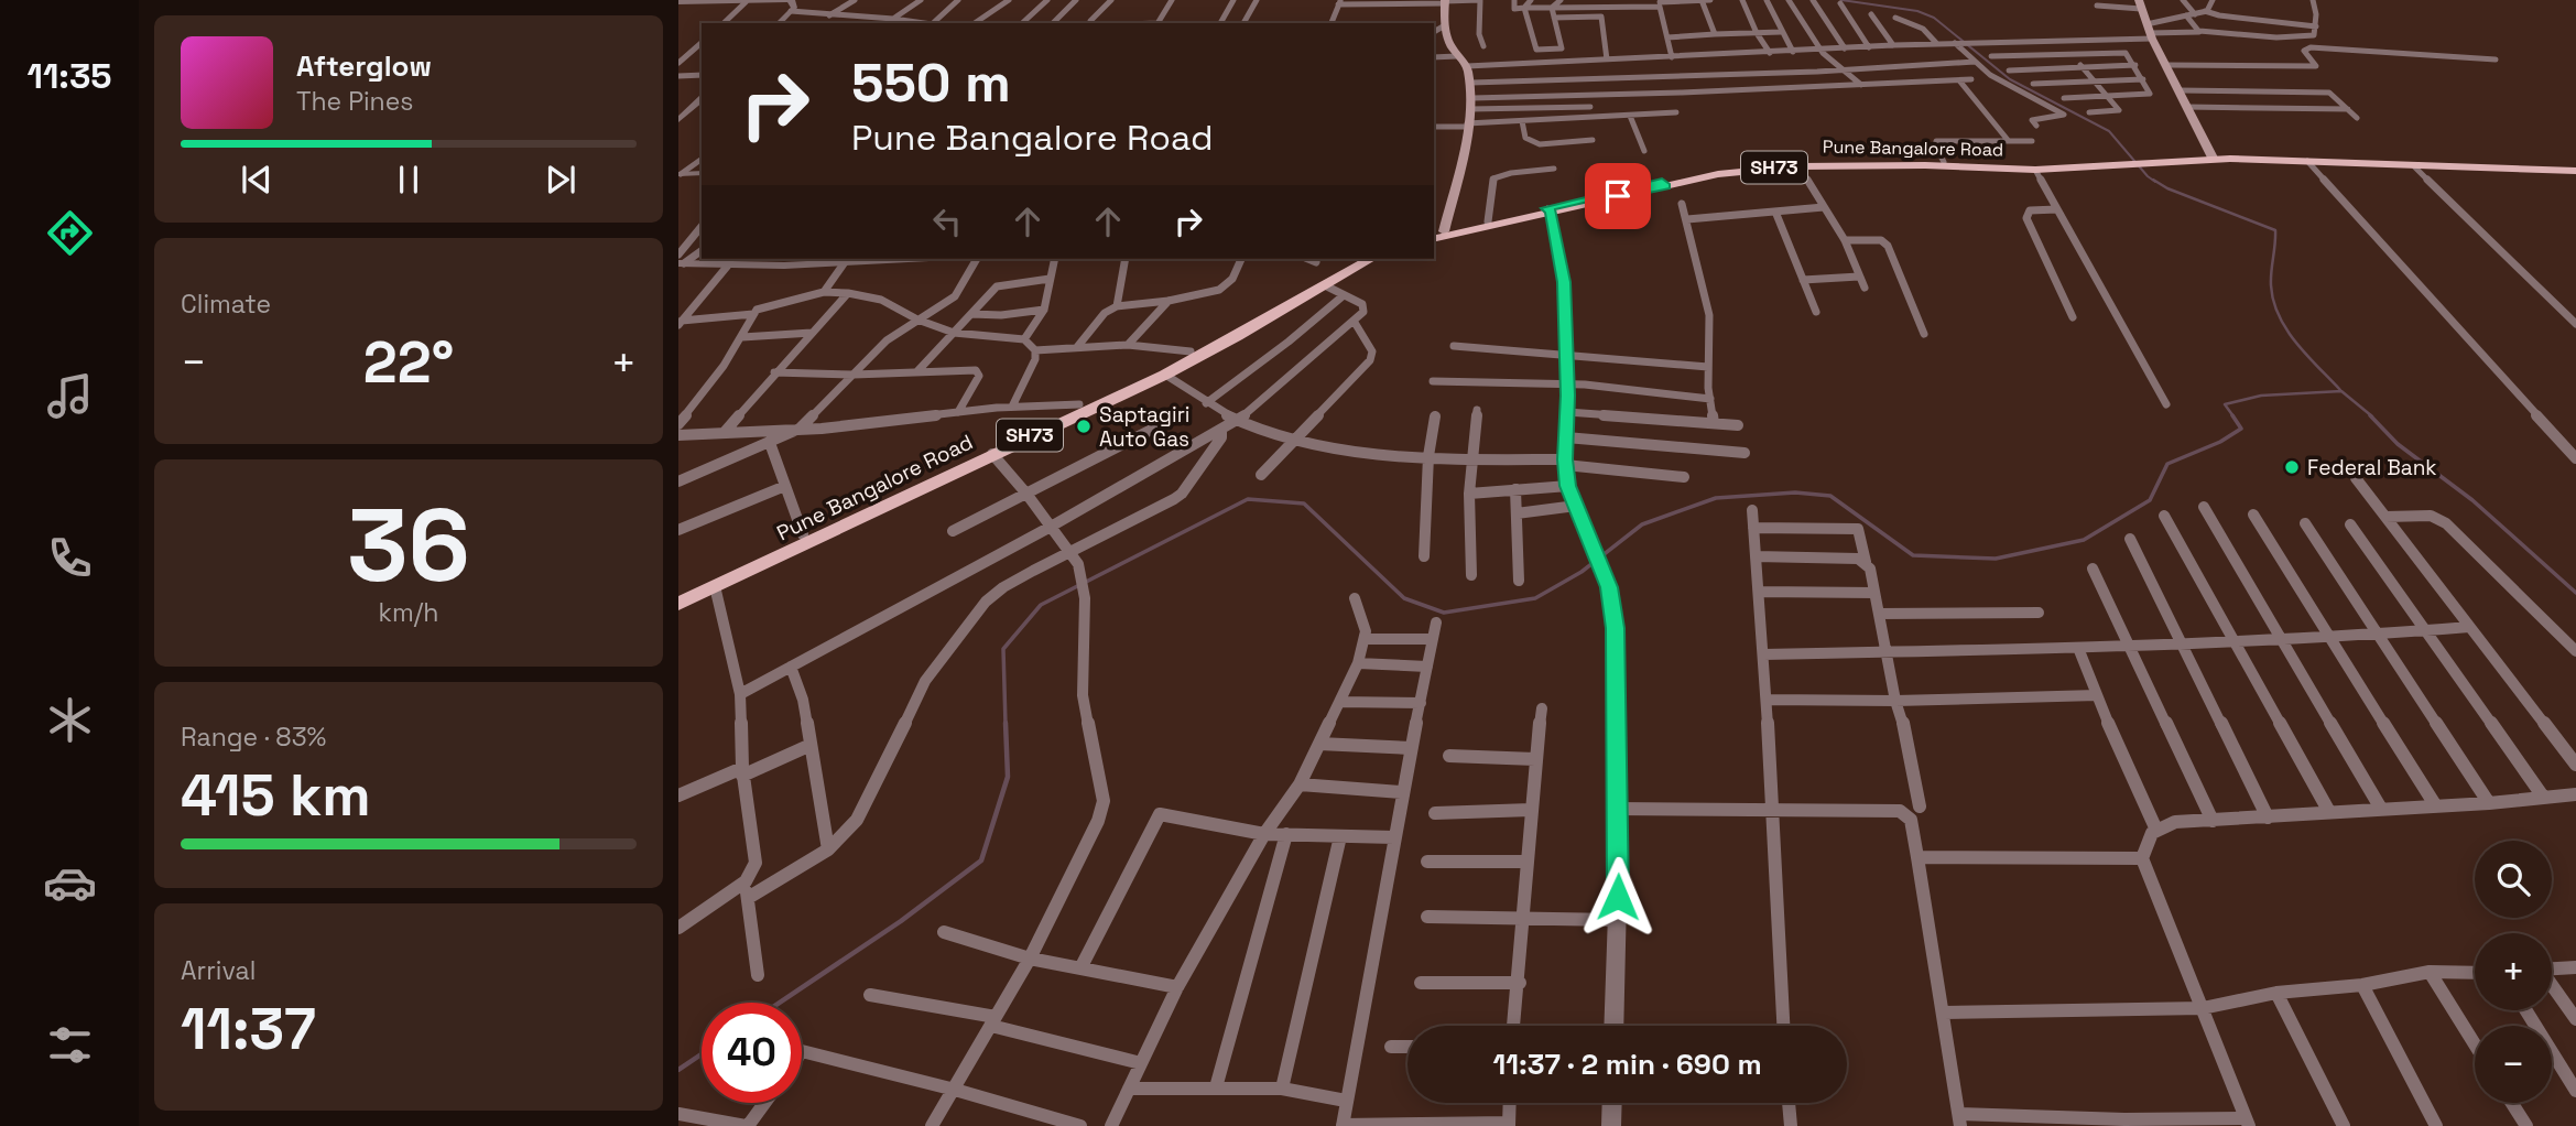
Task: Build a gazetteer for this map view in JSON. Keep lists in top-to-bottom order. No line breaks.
{"streets":{"main road":["Pune Bangalore Road","SH73"]},"crossings":[["Pune Bangalore Road","SH73"]],"places":["Saptagiri Auto Gas","Federal Bank"],"page":{"tabs":"11:35","turn":["550 m","Pune Bangalore Road"],"song":["Afterglow","The Pines"],"tile":["Climate",["36","km/h"],["Range · 83%","415 km"],["Arrival","11:37"]],"heat":["−","22°","+"],"map_buttons":["+","−"],"limit":"40","trip":"11:37 · 2 min · 690 m"}}
